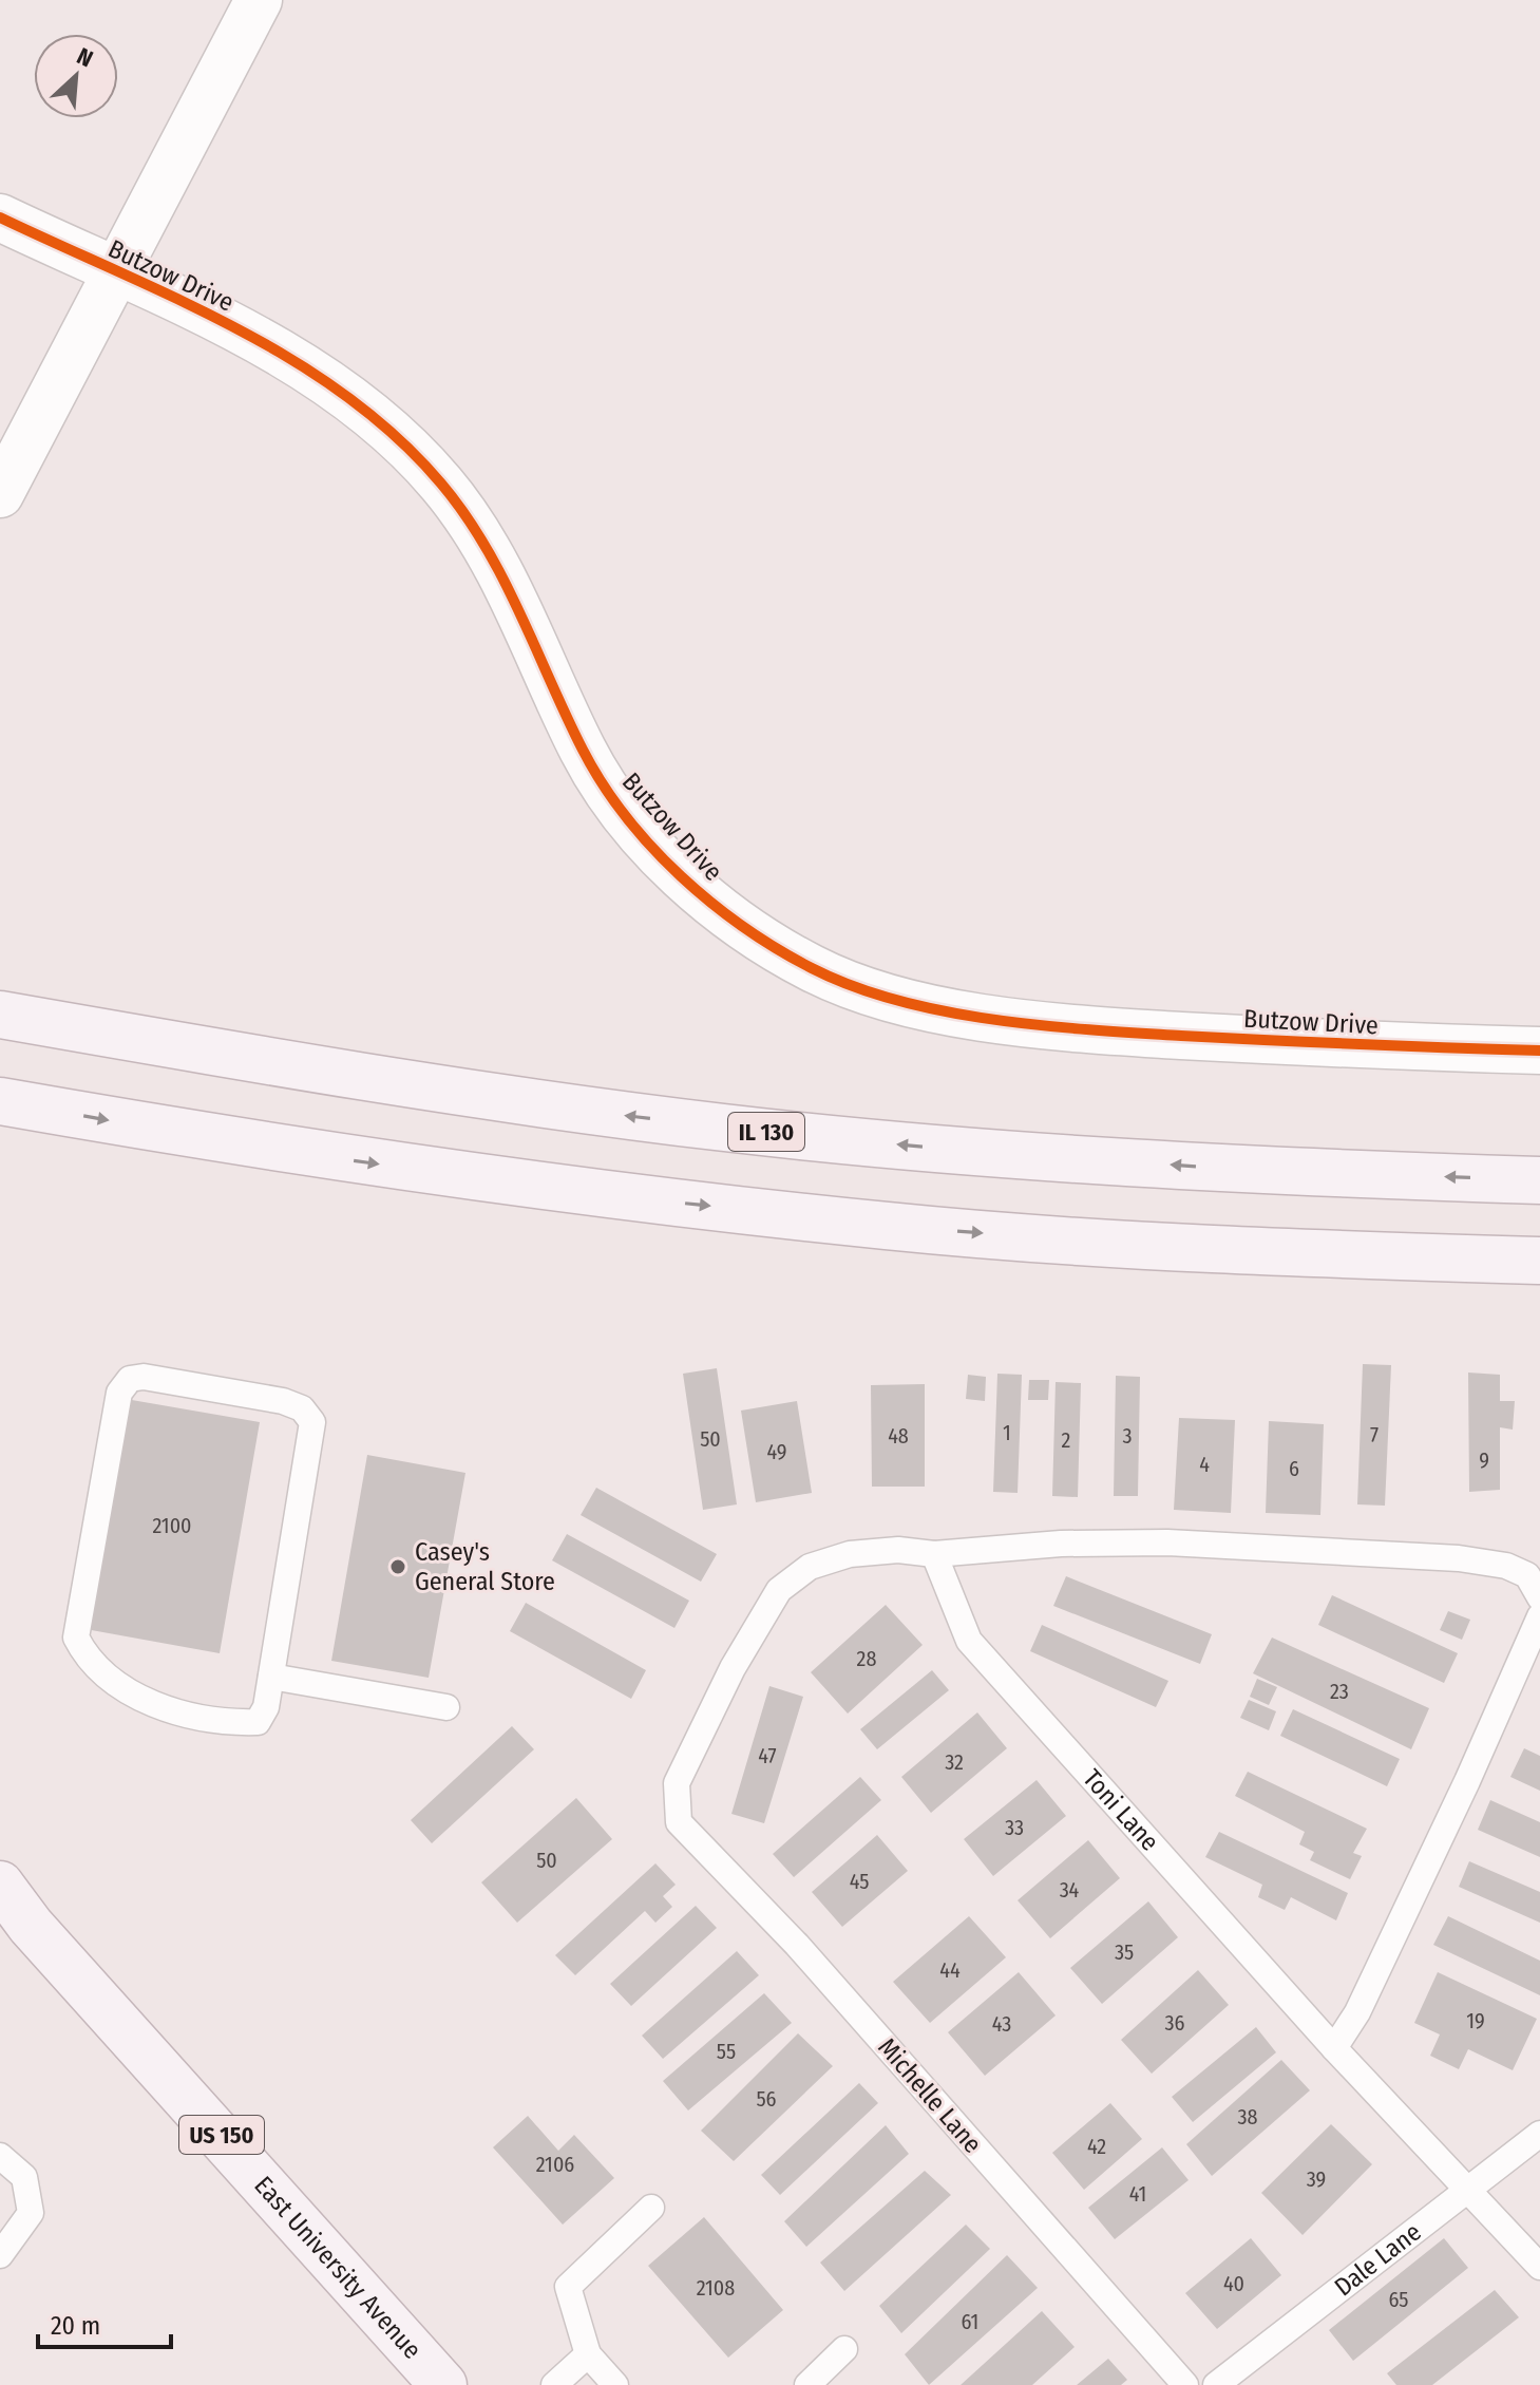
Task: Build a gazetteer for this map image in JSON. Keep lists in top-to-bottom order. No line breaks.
{"streets":{"main road":["IL 130","US 150","East University Avenue"],"street":["Butzow Drive"],"lane":["Toni Lane","Michelle Lane","Dale Lane"]},"crossings":[["Toni Lane","Michelle Lane"],["Toni Lane","Dale Lane"]],"places":["Casey's General Store"],"house_numbers":["1","7","48","3","50","2","49","9","4","6","2100","28","23","47","32","33","50","45","34","35","44","19","36","43","55","56","38","42","2106","39","41","40","2108","65","61"],"scale_bar":"20 m","north":"top right"}
